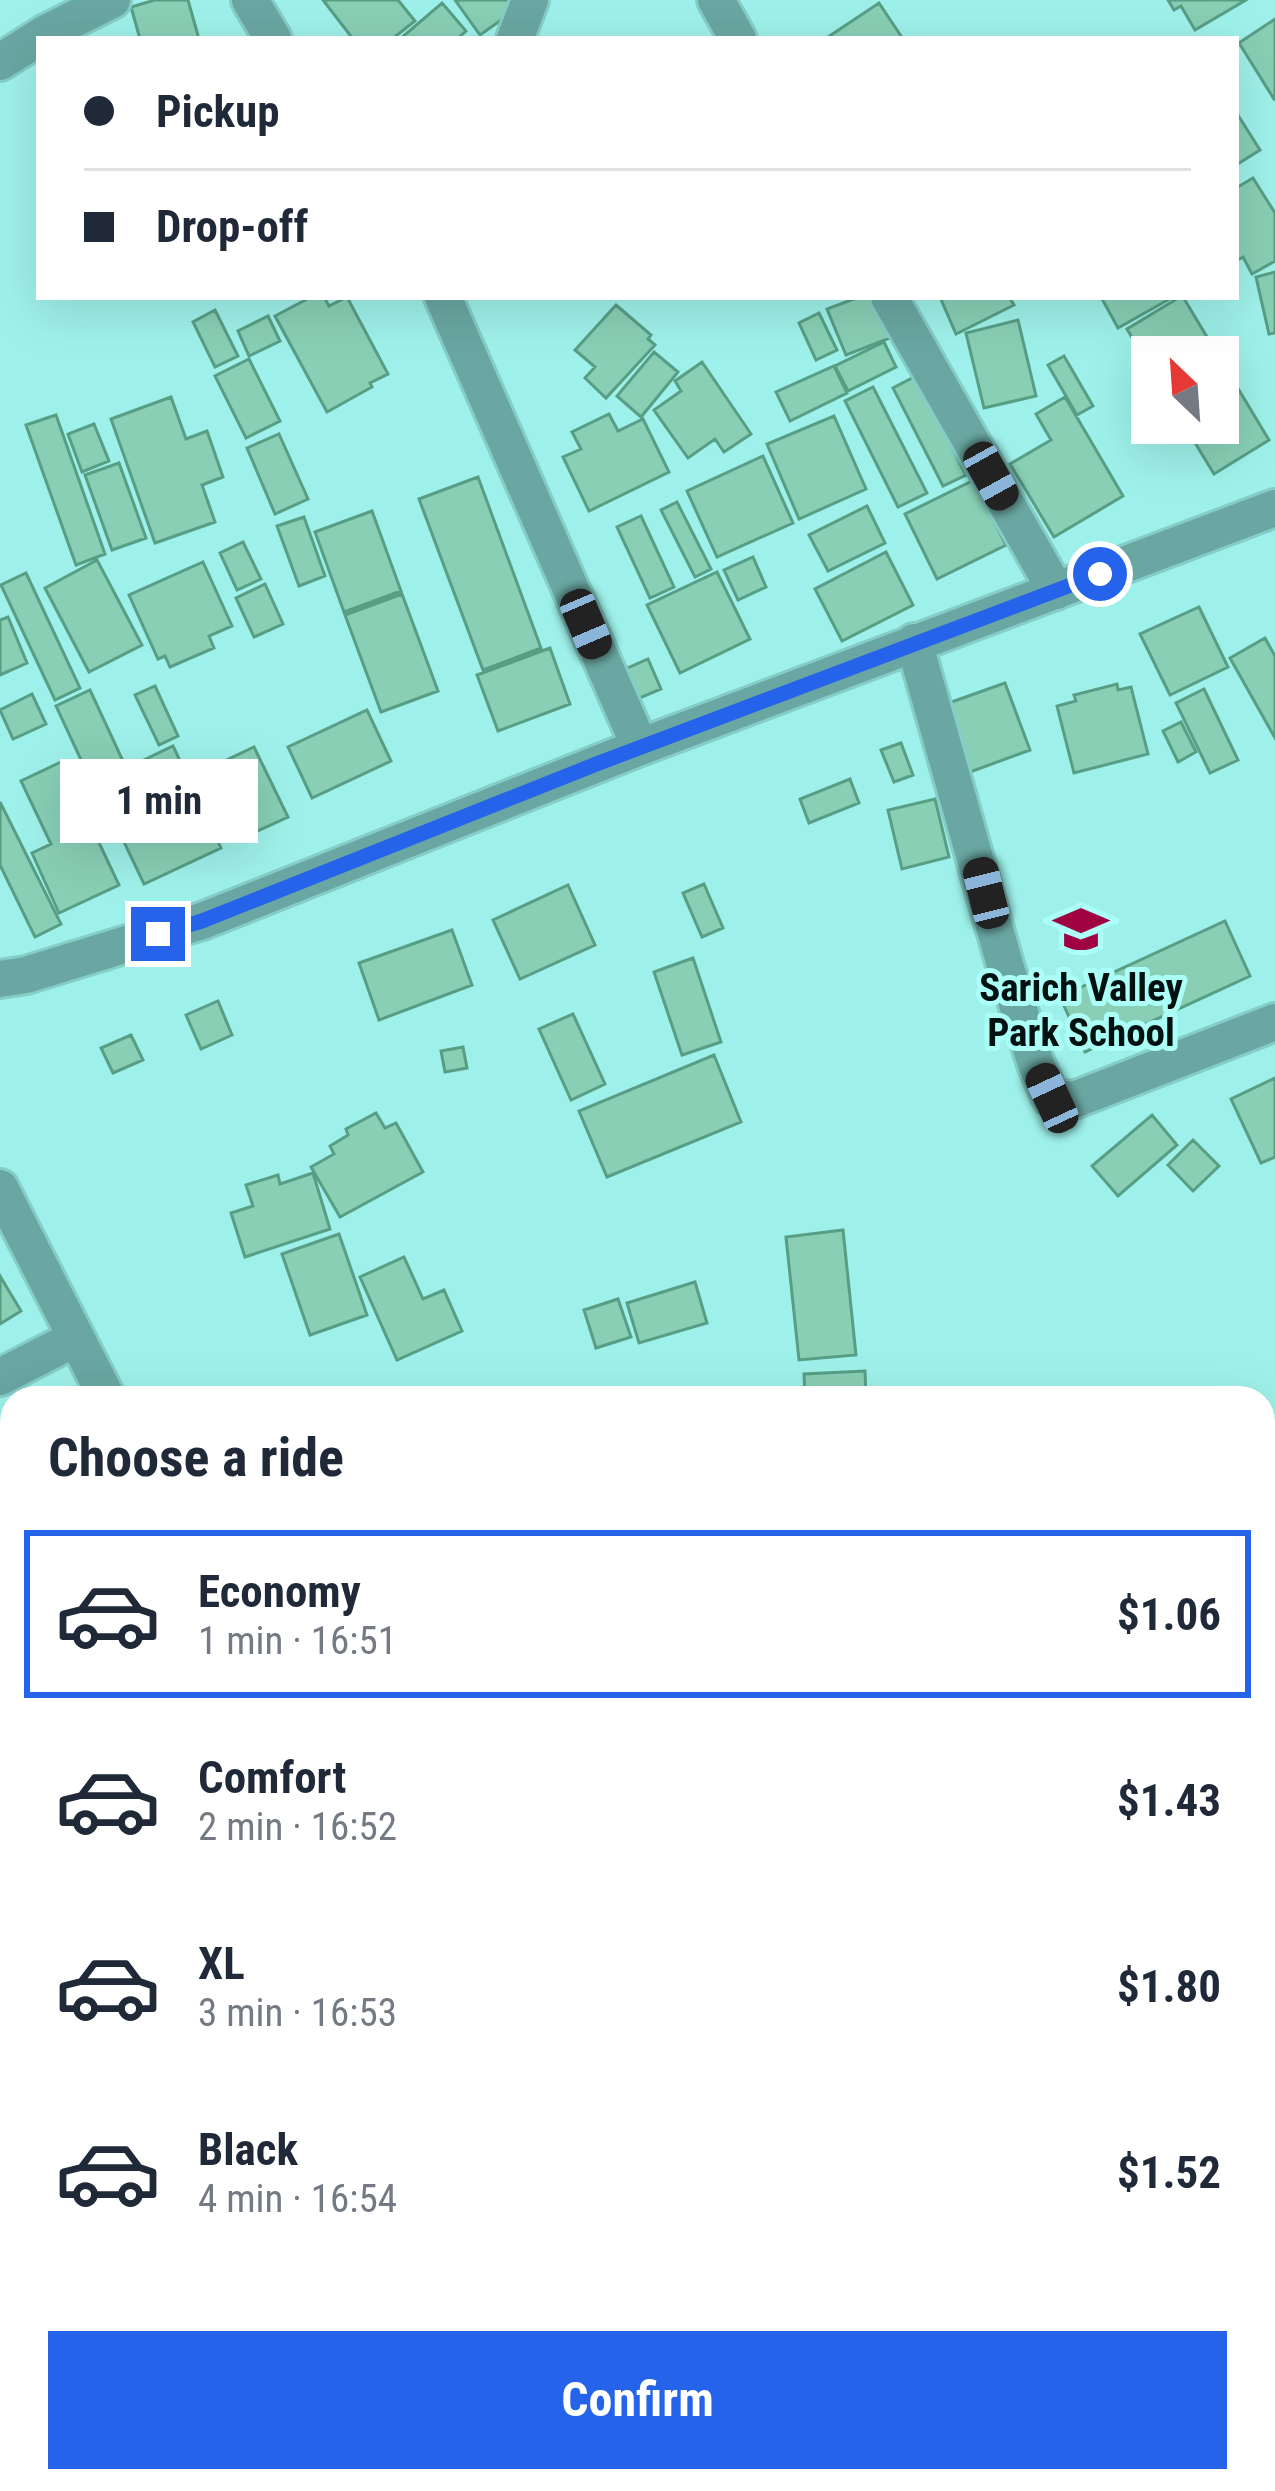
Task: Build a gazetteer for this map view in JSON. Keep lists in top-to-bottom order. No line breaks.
{"places":{"school or university":["Sarich Valley Park School"]},"north":"top left","page":{"banner":["Pickup","Drop-off"],"bubble":"1 min","heading":"Choose a ride","list":[{"name":"Economy","note":"1 min · 16:51","value":"$1.06"},{"name":"Comfort","note":"2 min · 16:52","value":"$1.43"},{"name":"XL","note":"3 min · 16:53","value":"$1.80"},{"name":"Black","note":"4 min · 16:54","value":"$1.52"}],"buttons":"Confirm"}}
